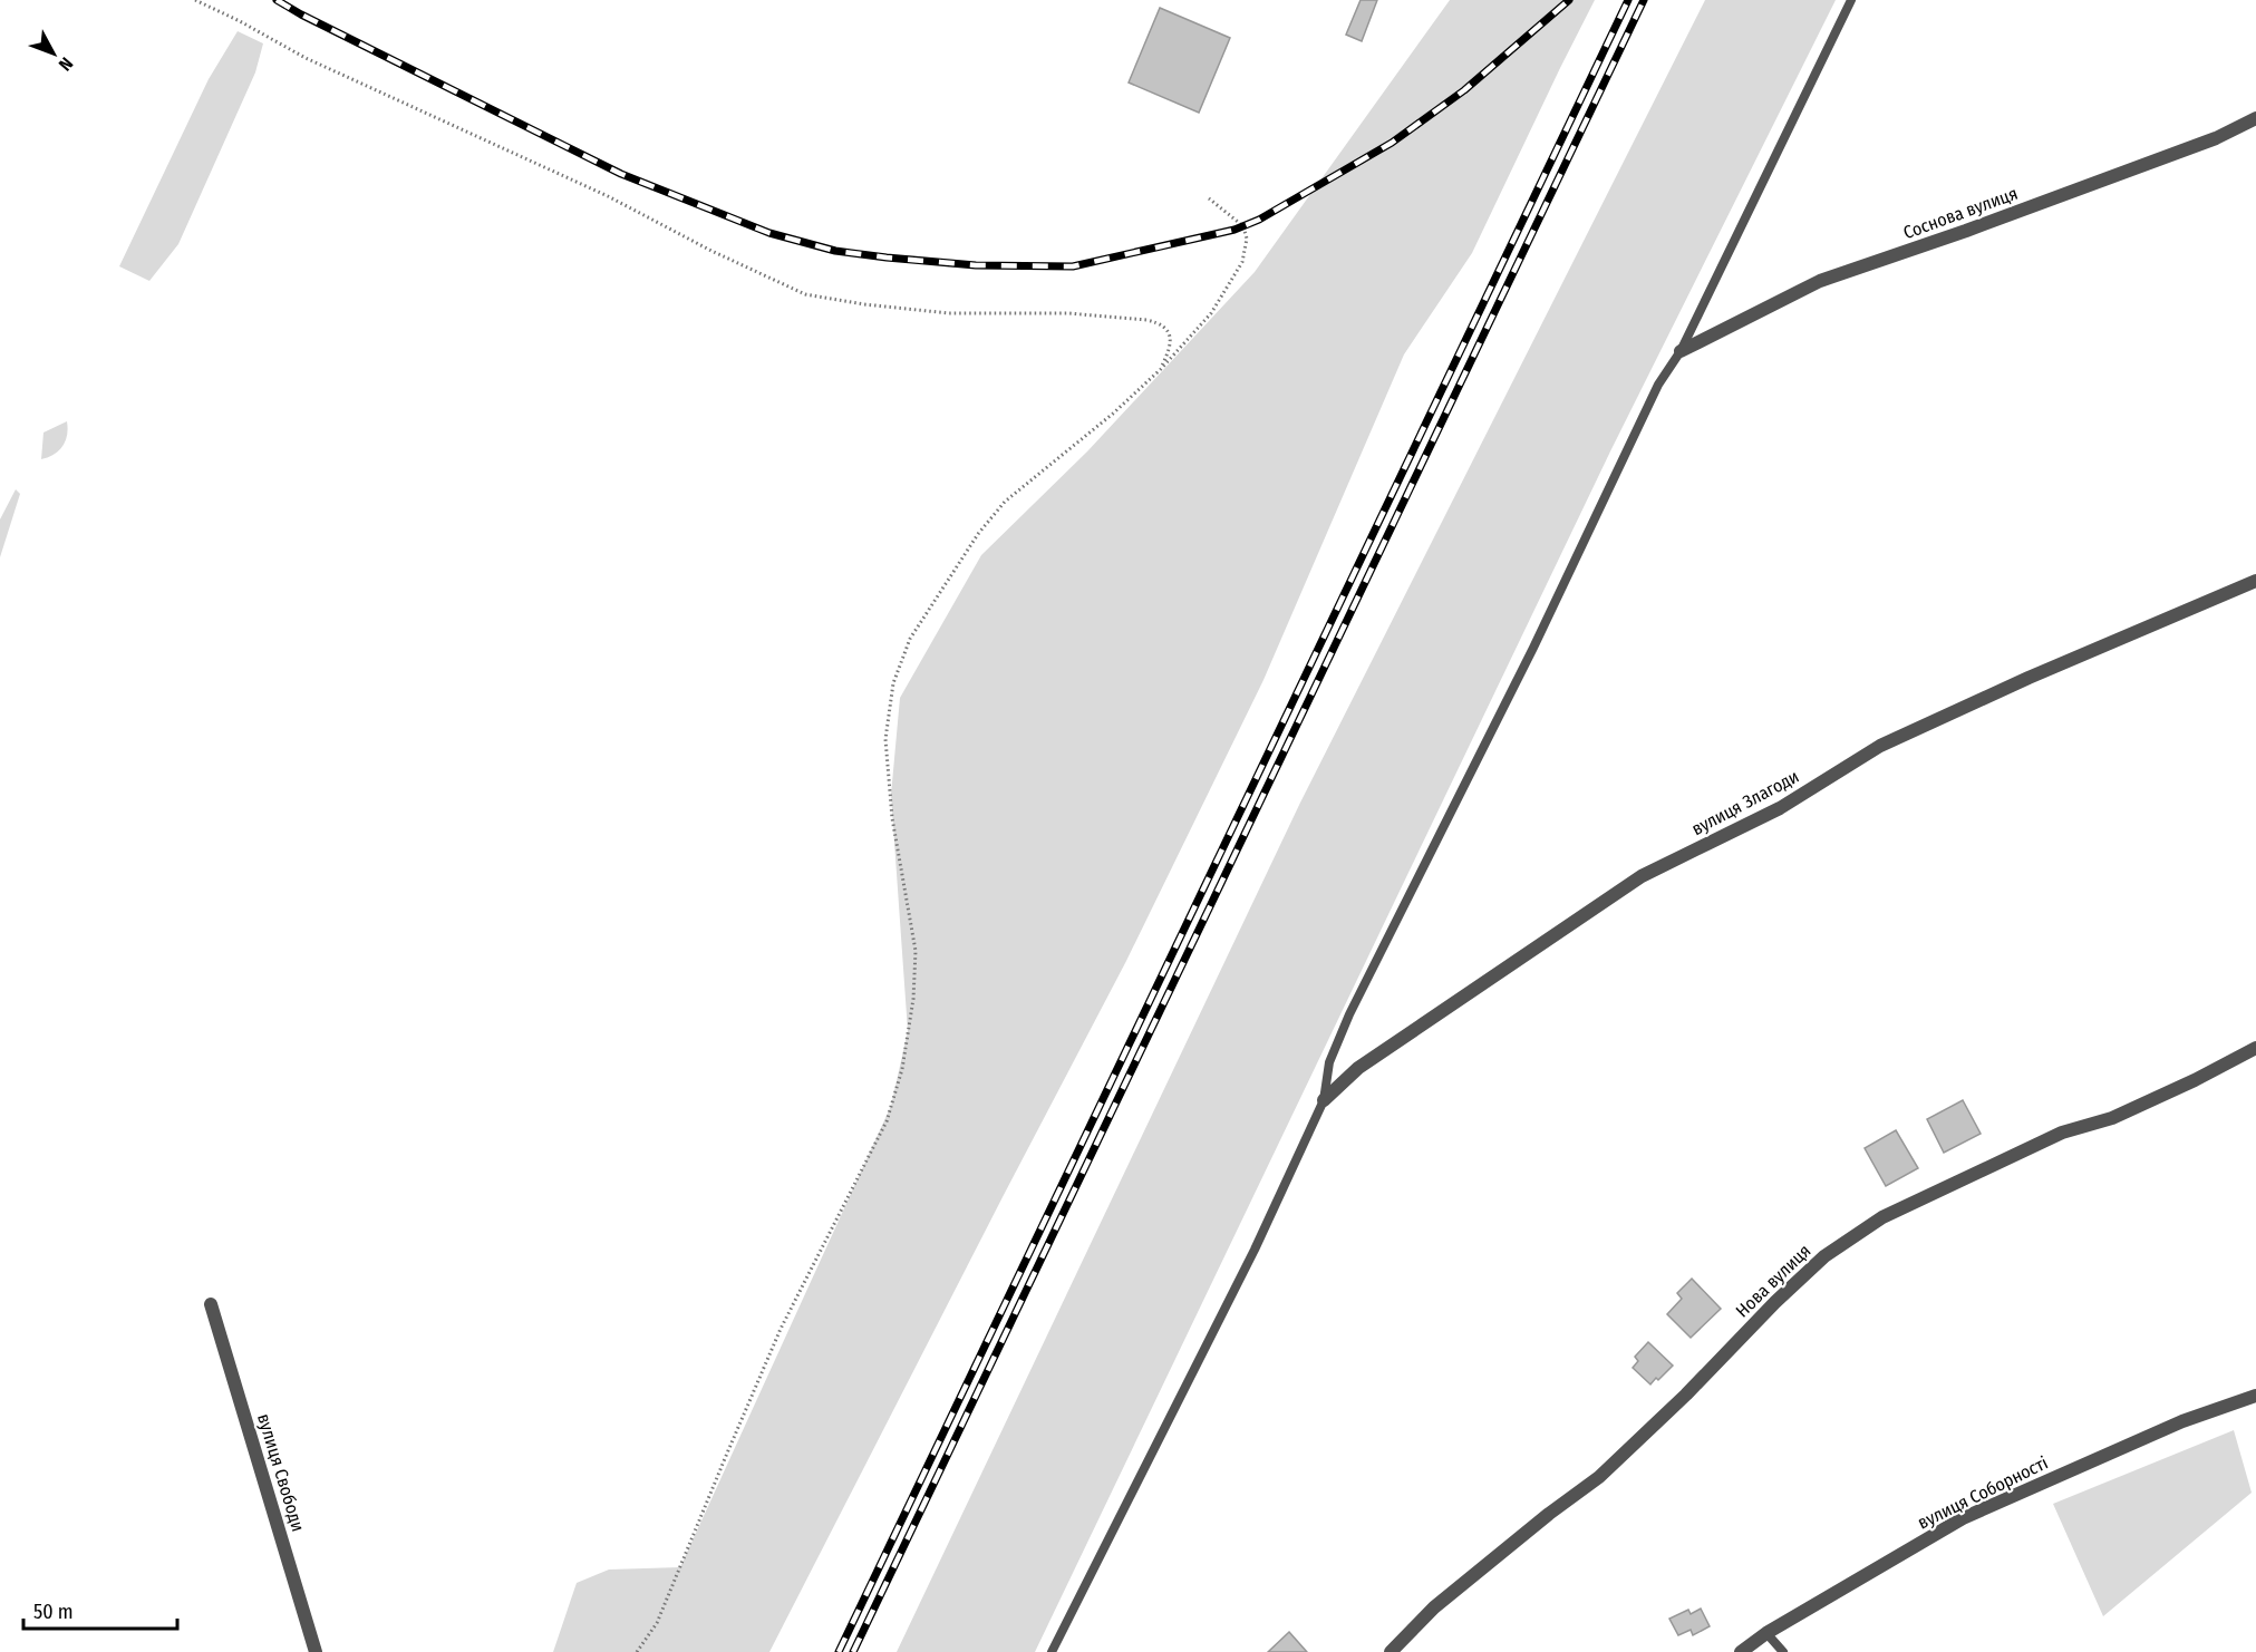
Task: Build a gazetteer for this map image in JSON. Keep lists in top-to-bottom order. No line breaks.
{"streets":{"street":["Соснова вулиця","вулиця Злагоди","Нова вулиця","вулиця Свободи","вулиця Соборності"]},"scale_bar":"50 m","north":"bottom right"}
